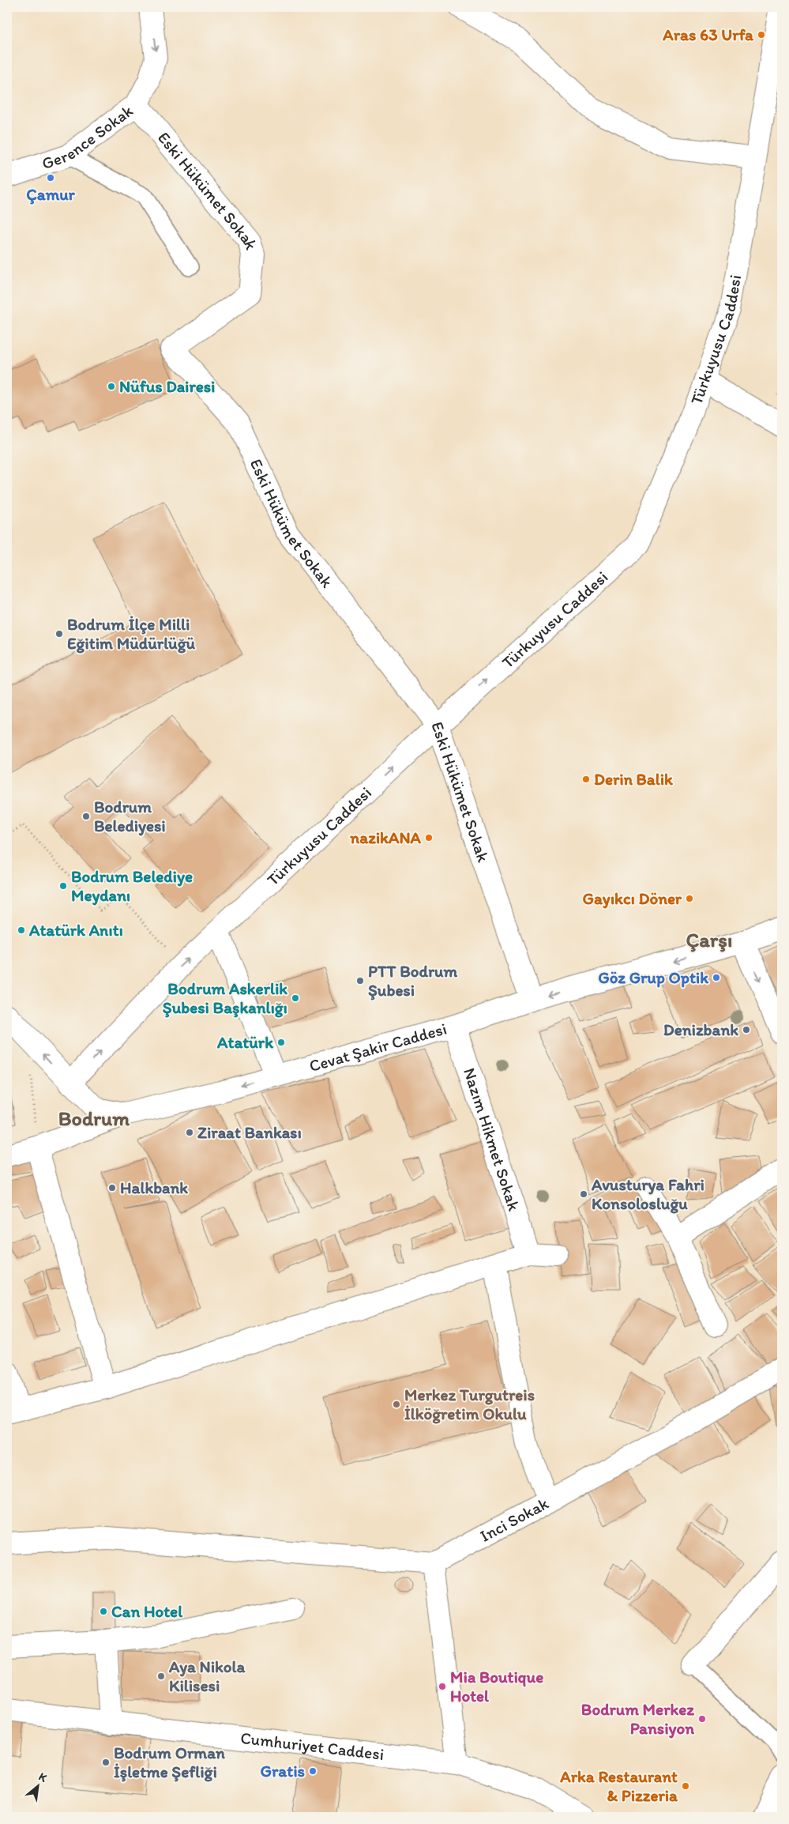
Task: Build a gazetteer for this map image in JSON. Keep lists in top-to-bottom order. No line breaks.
{"streets":{"street":["Gerence Sokak","Eski Hükümet Sokak","Türkuyusu Caddesi","Cevat Şakir Caddesi","Nazım Hikmet Sokak","Inci Sokak","Cumhuriyet Caddesi"]},"crossings":[["Gerence Sokak","Eski Hükümet Sokak"],["Eski Hükümet Sokak","Türkuyusu Caddesi"],["Eski Hükümet Sokak","Cevat Şakir Caddesi"],["Türkuyusu Caddesi","Cevat Şakir Caddesi"],["Cevat Şakir Caddesi","Nazım Hikmet Sokak"]],"one_way":["Gerence Sokak","Türkuyusu Caddesi","Cevat Şakir Caddesi"],"districts":["Çarşı","Bodrum"],"places":["Aras 63 Urfa","Çamur","Nüfus Dairesi","Bodrum İlçe Milli Eğitim Müdürlüğü","Derin Balik","Bodrum Belediyesi","nazikANA","Bodrum Belediye Meydanı","Gayıkcı Döner","Atatürk Anıtı","Göz Grup Optik","PTT Bodrum Şubesi","Bodrum Askerlik Şubesi Başkanlığı","Denizbank","Atatürk","Ziraat Bankası","Halkbank","Avusturya Fahri Konsolosluğu","Merkez Turgutreis İlköğretim Okulu","Can Hotel","Aya Nikola Kilisesi","Mia Boutique Hotel","Bodrum Merkez Pansiyon","Bodrum Orman İşletme Şefliği","Gratis","Arka Restaurant & Pizzeria"],"north":"top right"}
